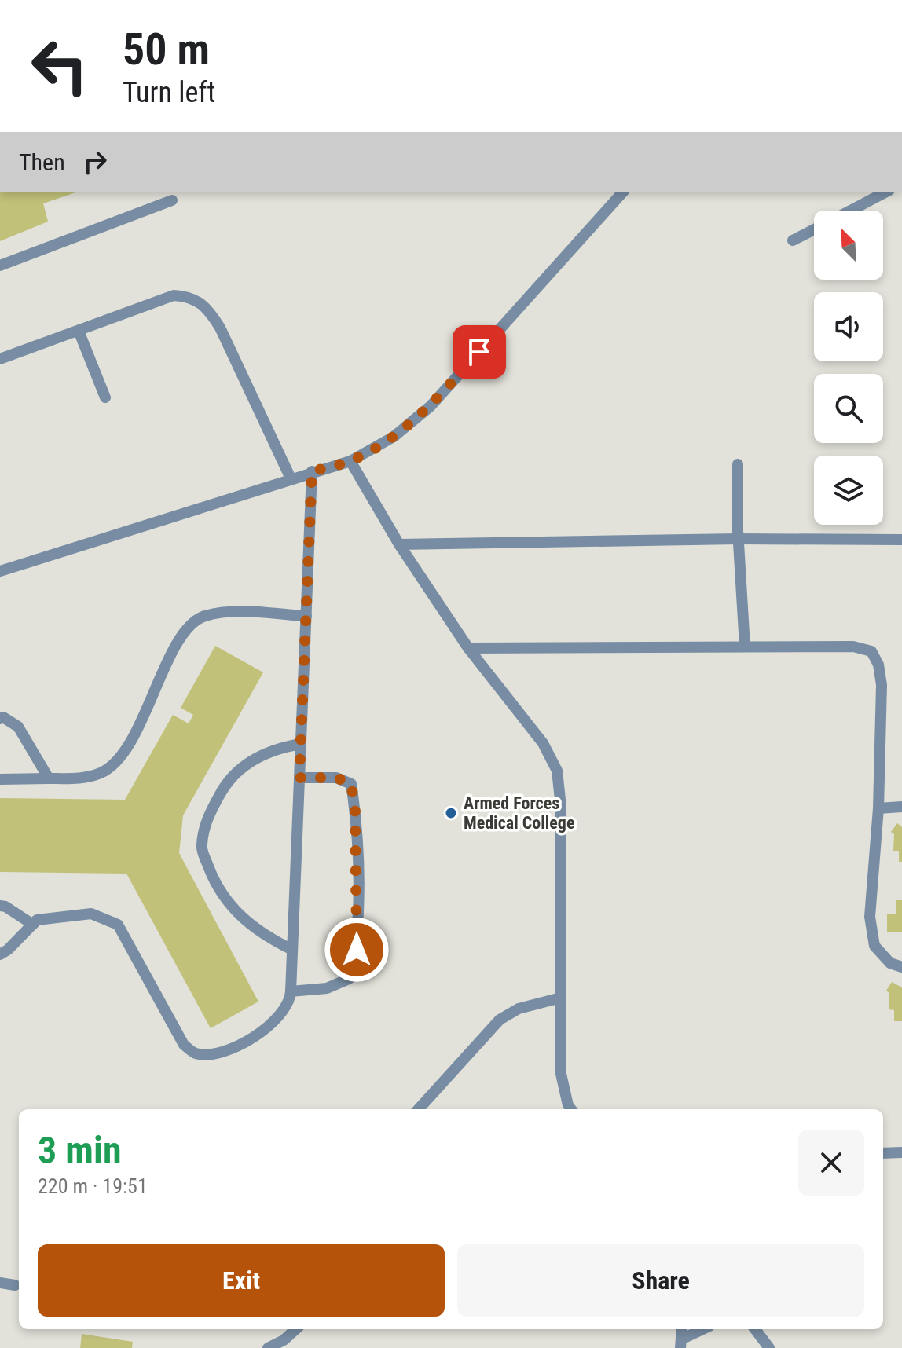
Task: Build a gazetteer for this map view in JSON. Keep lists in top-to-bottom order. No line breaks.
{"places":["Armed Forces Medical College"],"north":"top left","page":{"turn":["50 m","Turn left"],"then":"Then","heading":["3 min","220 m · 19:51"],"buttons":["Exit","Share"]}}
